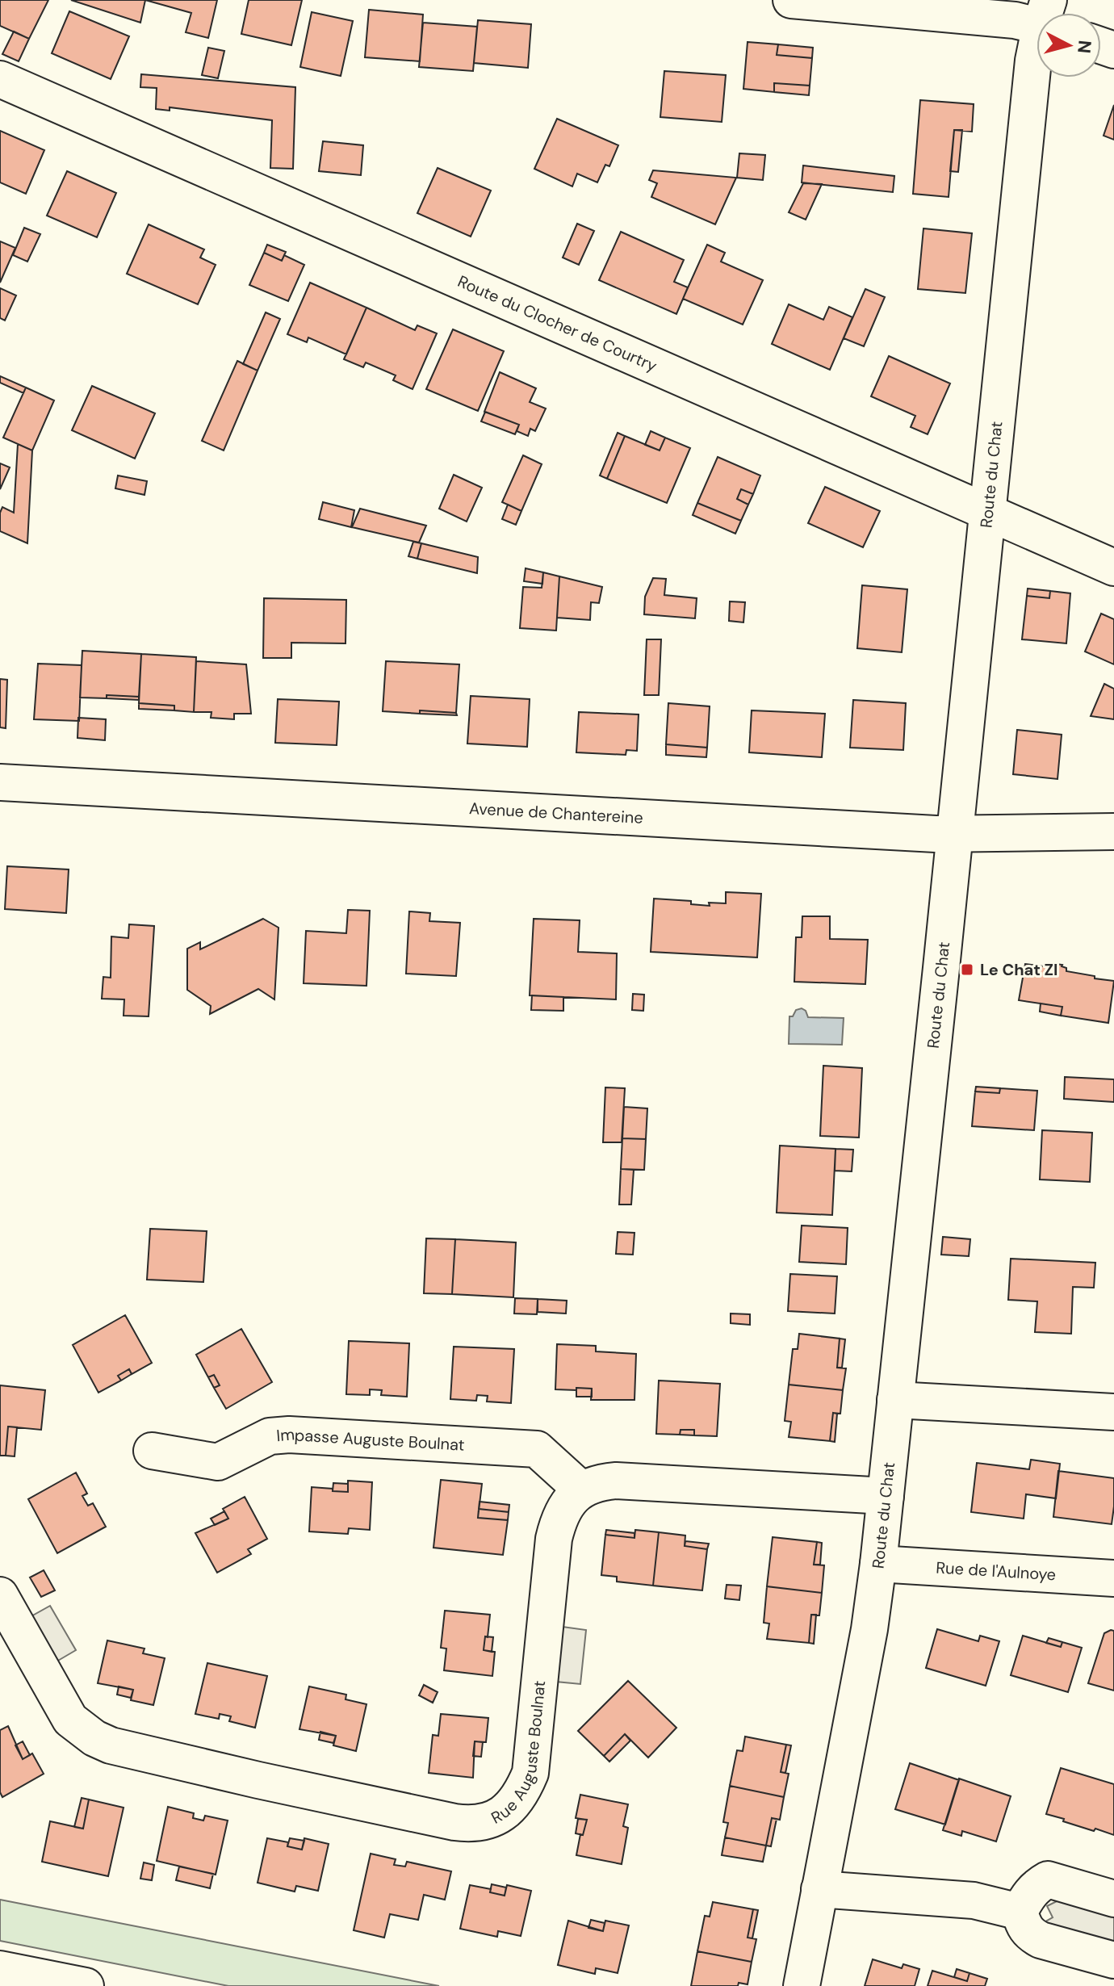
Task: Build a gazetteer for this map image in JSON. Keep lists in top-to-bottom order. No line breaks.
{"streets":{"street":["Route du Clocher de Courtry","Route du Chat","Avenue de Chantereine","Impasse Auguste Boulnat","Rue de l'Aulnoye","Rue Auguste Boulnat"]},"crossings":[["Route du Clocher de Courtry","Route du Chat"],["Route du Chat","Avenue de Chantereine"],["Route du Chat","Rue de l'Aulnoye"],["Impasse Auguste Boulnat","Rue Auguste Boulnat"]],"places":{"transit":["Le Chat ZI"]},"north":"right"}
